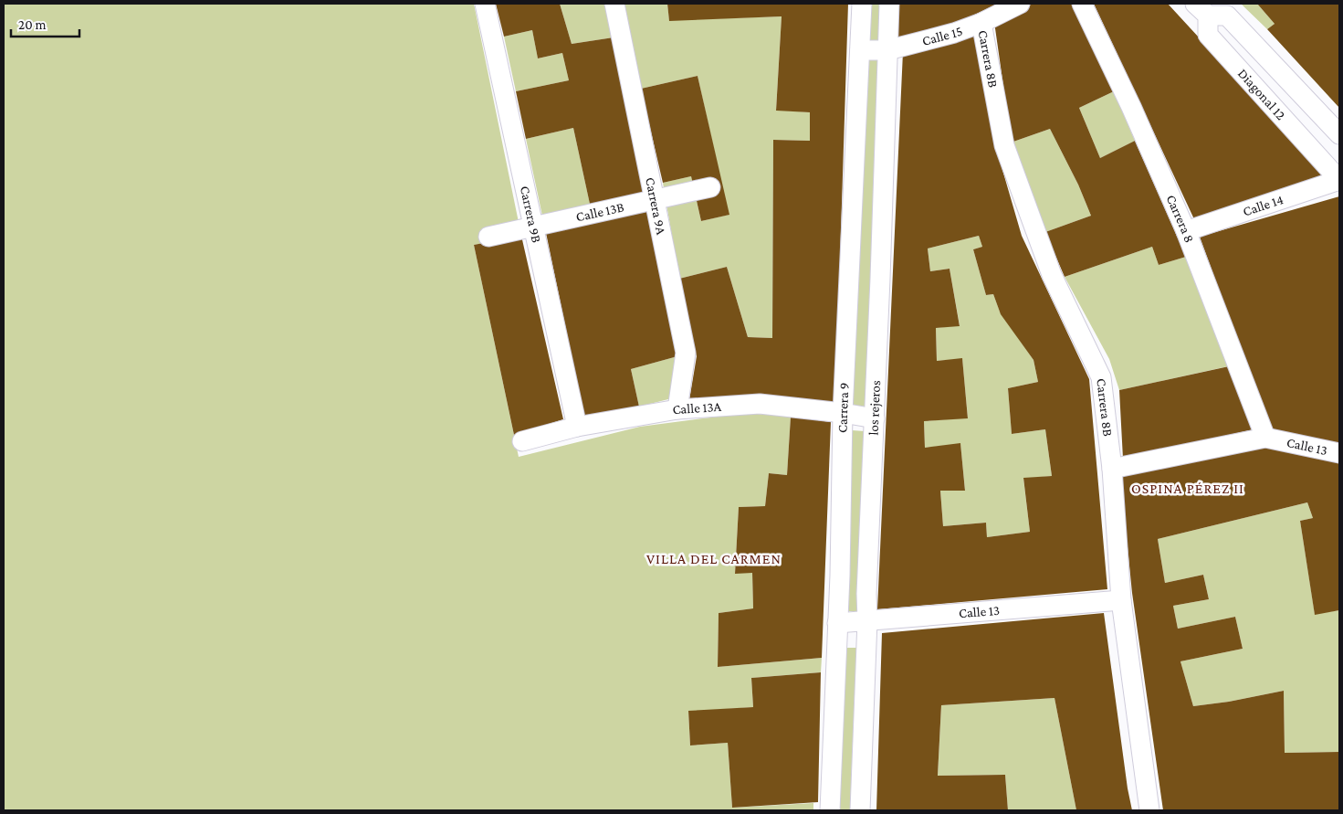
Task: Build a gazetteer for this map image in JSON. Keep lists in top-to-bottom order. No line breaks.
{"streets":{"street":["Calle 15","Carrera 8B","Diagonal 12","Calle 14","Carrera 9A","Calle 13B","Carrera 9B","Carrera 8","Carrera 9","los rejeros","Calle 13A","Calle 13"]},"crossings":[["Calle 15","Carrera 8B"],["Calle 15","Carrera 9"],["Calle 15","los rejeros"],["Carrera 8B","Calle 13"],["Diagonal 12","Calle 14"],["Calle 14","Carrera 8"],["Carrera 9A","Calle 13B"],["Carrera 9A","Calle 13A"],["Calle 13B","Carrera 9B"],["Carrera 9B","Calle 13A"],["Carrera 8","Calle 13"],["Carrera 9","Calle 13A"],["Carrera 9","Calle 13"],["los rejeros","Calle 13A"],["los rejeros","Calle 13"]],"districts":["OSPINA PÉREZ II","VILLA DEL CARMEN"],"scale_bar":"20 m"}
